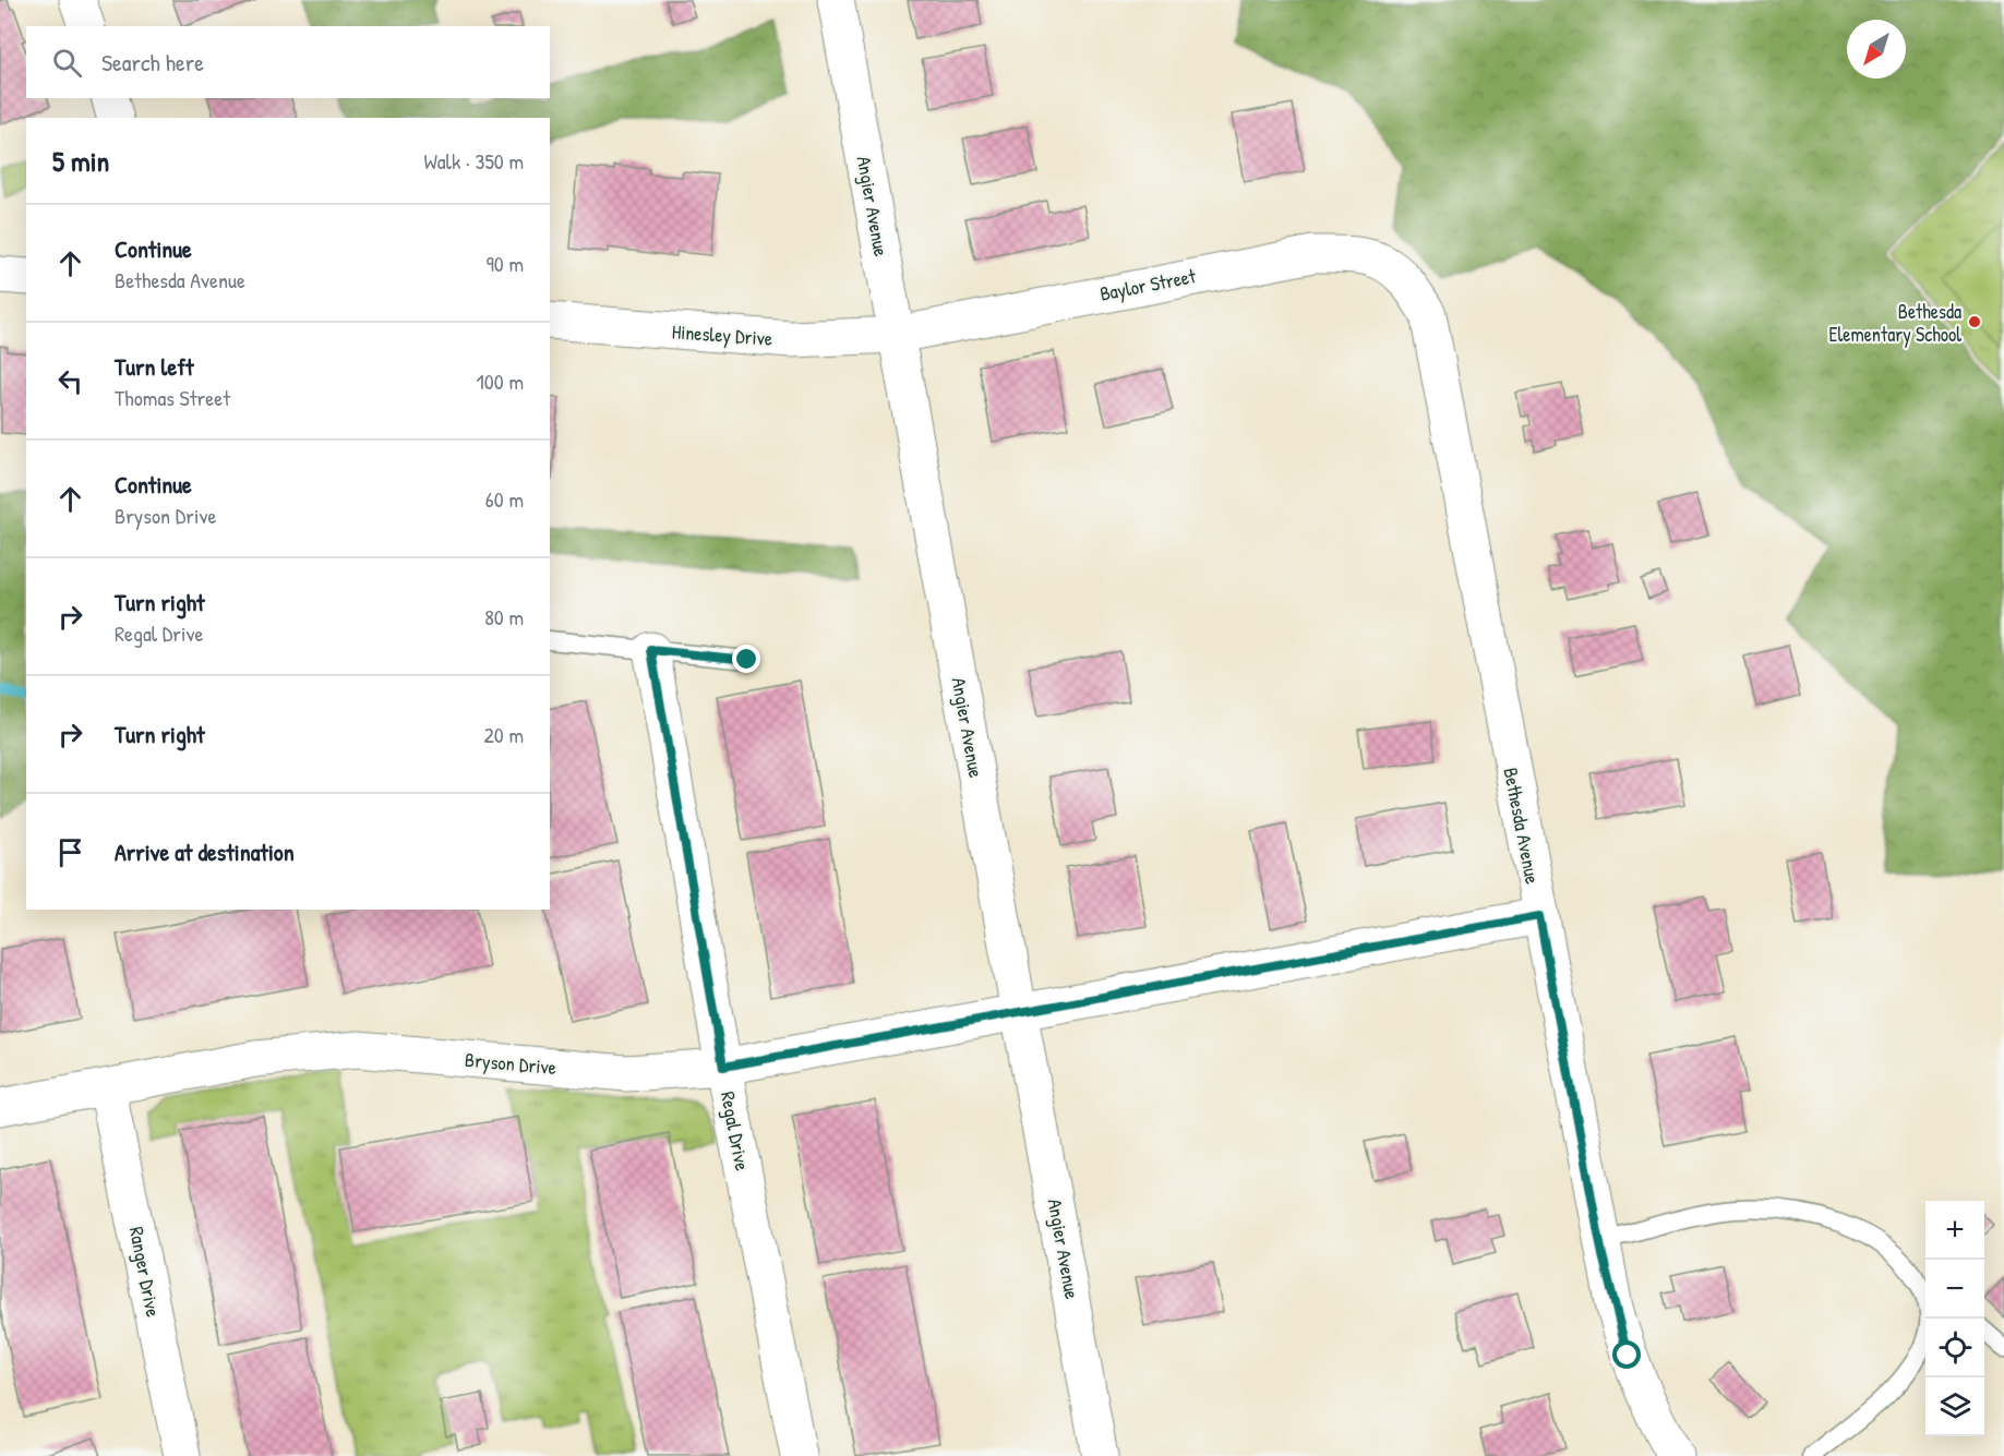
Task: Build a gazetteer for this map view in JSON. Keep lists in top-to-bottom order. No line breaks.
{"streets":{"street":["Angier Avenue","Baylor Street","Hinesley Drive","Bethesda Avenue","Bryson Drive","Regal Drive","Ranger Drive"]},"crossings":[["Angier Avenue","Baylor Street"],["Angier Avenue","Hinesley Drive"],["Angier Avenue","Bryson Drive"],["Baylor Street","Hinesley Drive"],["Baylor Street","Bethesda Avenue"],["Bethesda Avenue","Bryson Drive"],["Bryson Drive","Regal Drive"],["Bryson Drive","Ranger Drive"]],"places":["Bethesda Elementary School"],"north":"bottom left","page":{"search":"Search here","heading":["5 min","Walk · 350 m"],"list":[["Continue","Bethesda Avenue","90 m"],["Turn left","Thomas Street","100 m"],["Continue","Bryson Drive","60 m"],["Turn right","Regal Drive","80 m"],["Turn right","20 m"],"Arrive at destination"],"map_buttons":["+","−"]}}
